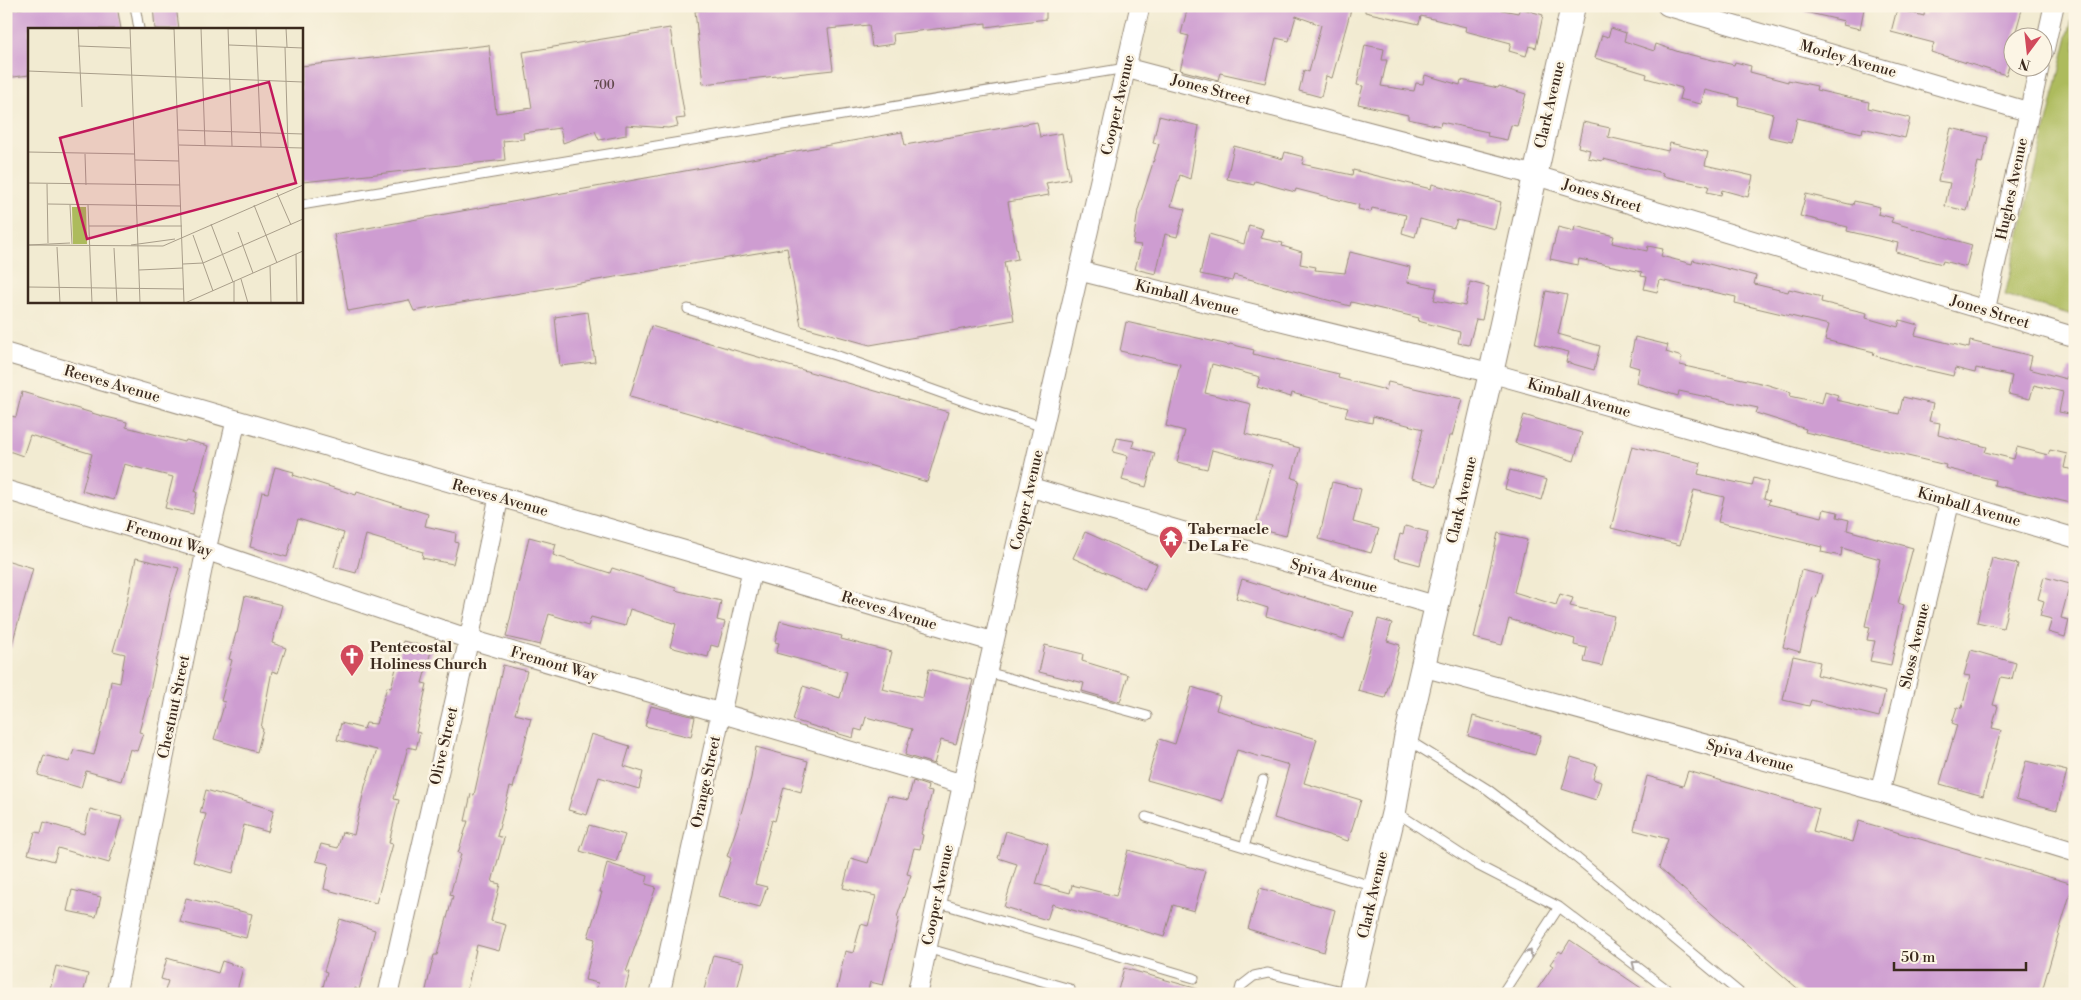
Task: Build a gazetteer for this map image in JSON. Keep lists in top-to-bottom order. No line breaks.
{"streets":{"street":["Morley Avenue","Jones Street","Cooper Avenue","Clark Avenue","Hughes Avenue","Kimball Avenue","Reeves Avenue","Fremont Way","Spiva Avenue","Sloss Avenue","Chestnut Street","Olive Street","Orange Street"]},"crossings":[["Morley Avenue","Hughes Avenue"],["Jones Street","Cooper Avenue"],["Jones Street","Clark Avenue"],["Jones Street","Hughes Avenue"],["Cooper Avenue","Kimball Avenue"],["Cooper Avenue","Reeves Avenue"],["Cooper Avenue","Fremont Way"],["Cooper Avenue","Spiva Avenue"],["Clark Avenue","Kimball Avenue"],["Clark Avenue","Spiva Avenue"],["Kimball Avenue","Sloss Avenue"],["Reeves Avenue","Chestnut Street"],["Reeves Avenue","Olive Street"],["Reeves Avenue","Orange Street"],["Fremont Way","Chestnut Street"],["Fremont Way","Olive Street"],["Fremont Way","Orange Street"],["Spiva Avenue","Sloss Avenue"]],"places":{"temple":["Tabernacle De La Fe"],"church":["Pentecostal Holiness Church"]},"house_numbers":["700"],"scale_bar":"50 m","north":"bottom"}
